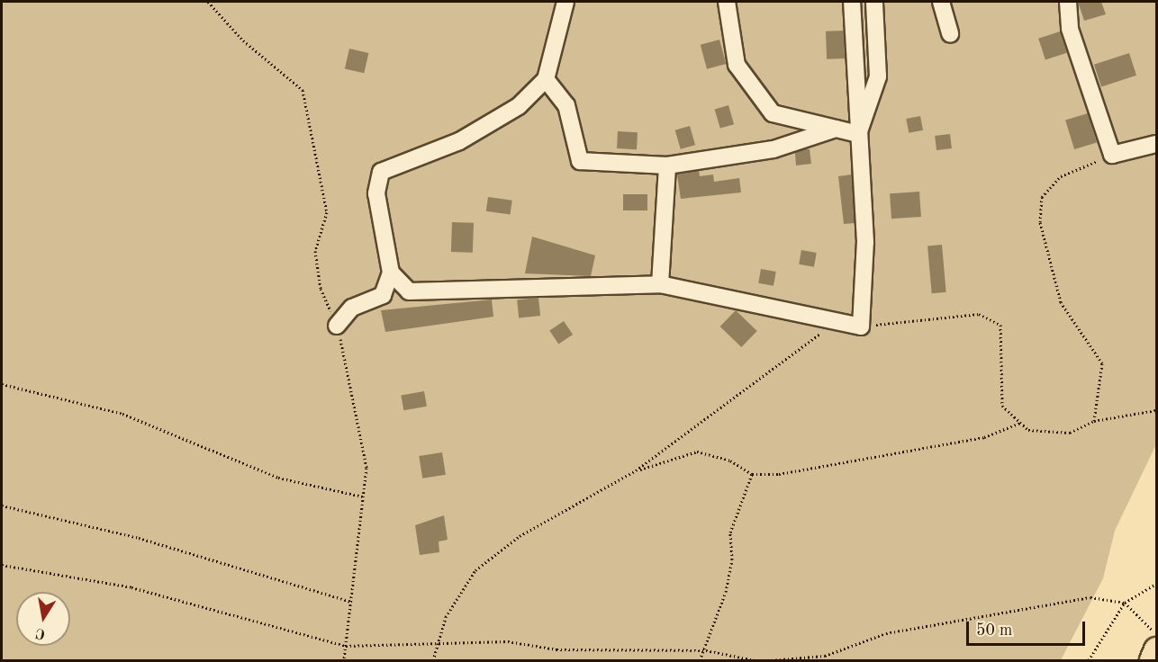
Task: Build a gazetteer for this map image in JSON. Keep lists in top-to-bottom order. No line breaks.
{"scale_bar":"50 m","north":"bottom"}
